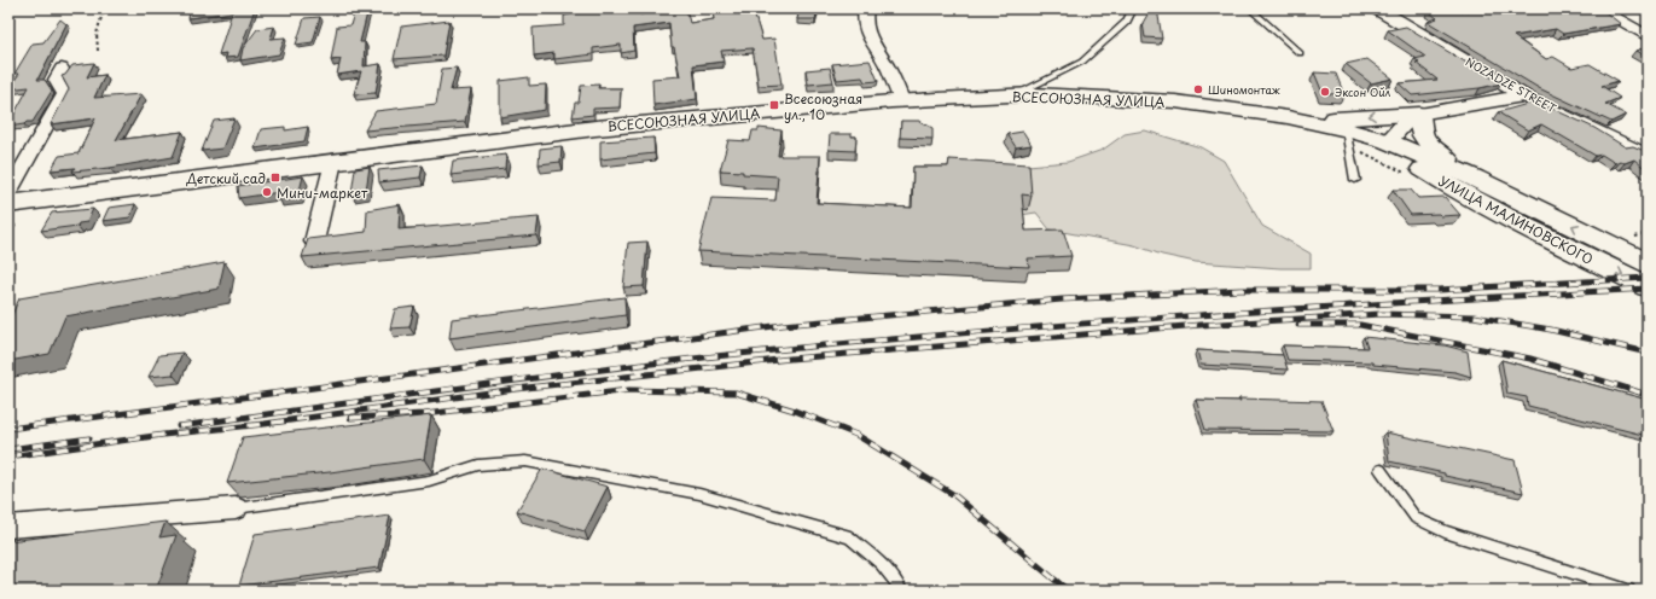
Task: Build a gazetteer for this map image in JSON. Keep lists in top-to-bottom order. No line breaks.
{"streets":{"highway":["ВСЕСОЮЗНАЯ УЛИЦА","УЛИЦА МАЛИНОВСКОГО"],"street":["NOZADZE STREET"]},"crossings":[["ВСЕСОЮЗНАЯ УЛИЦА","УЛИЦА МАЛИНОВСКОГО"]],"places":{"other":["Шиномонтаж","Эксон Ойл","Мини-маркет"],"transit":["Всесоюзная ул., 10","Детский сад"]}}
